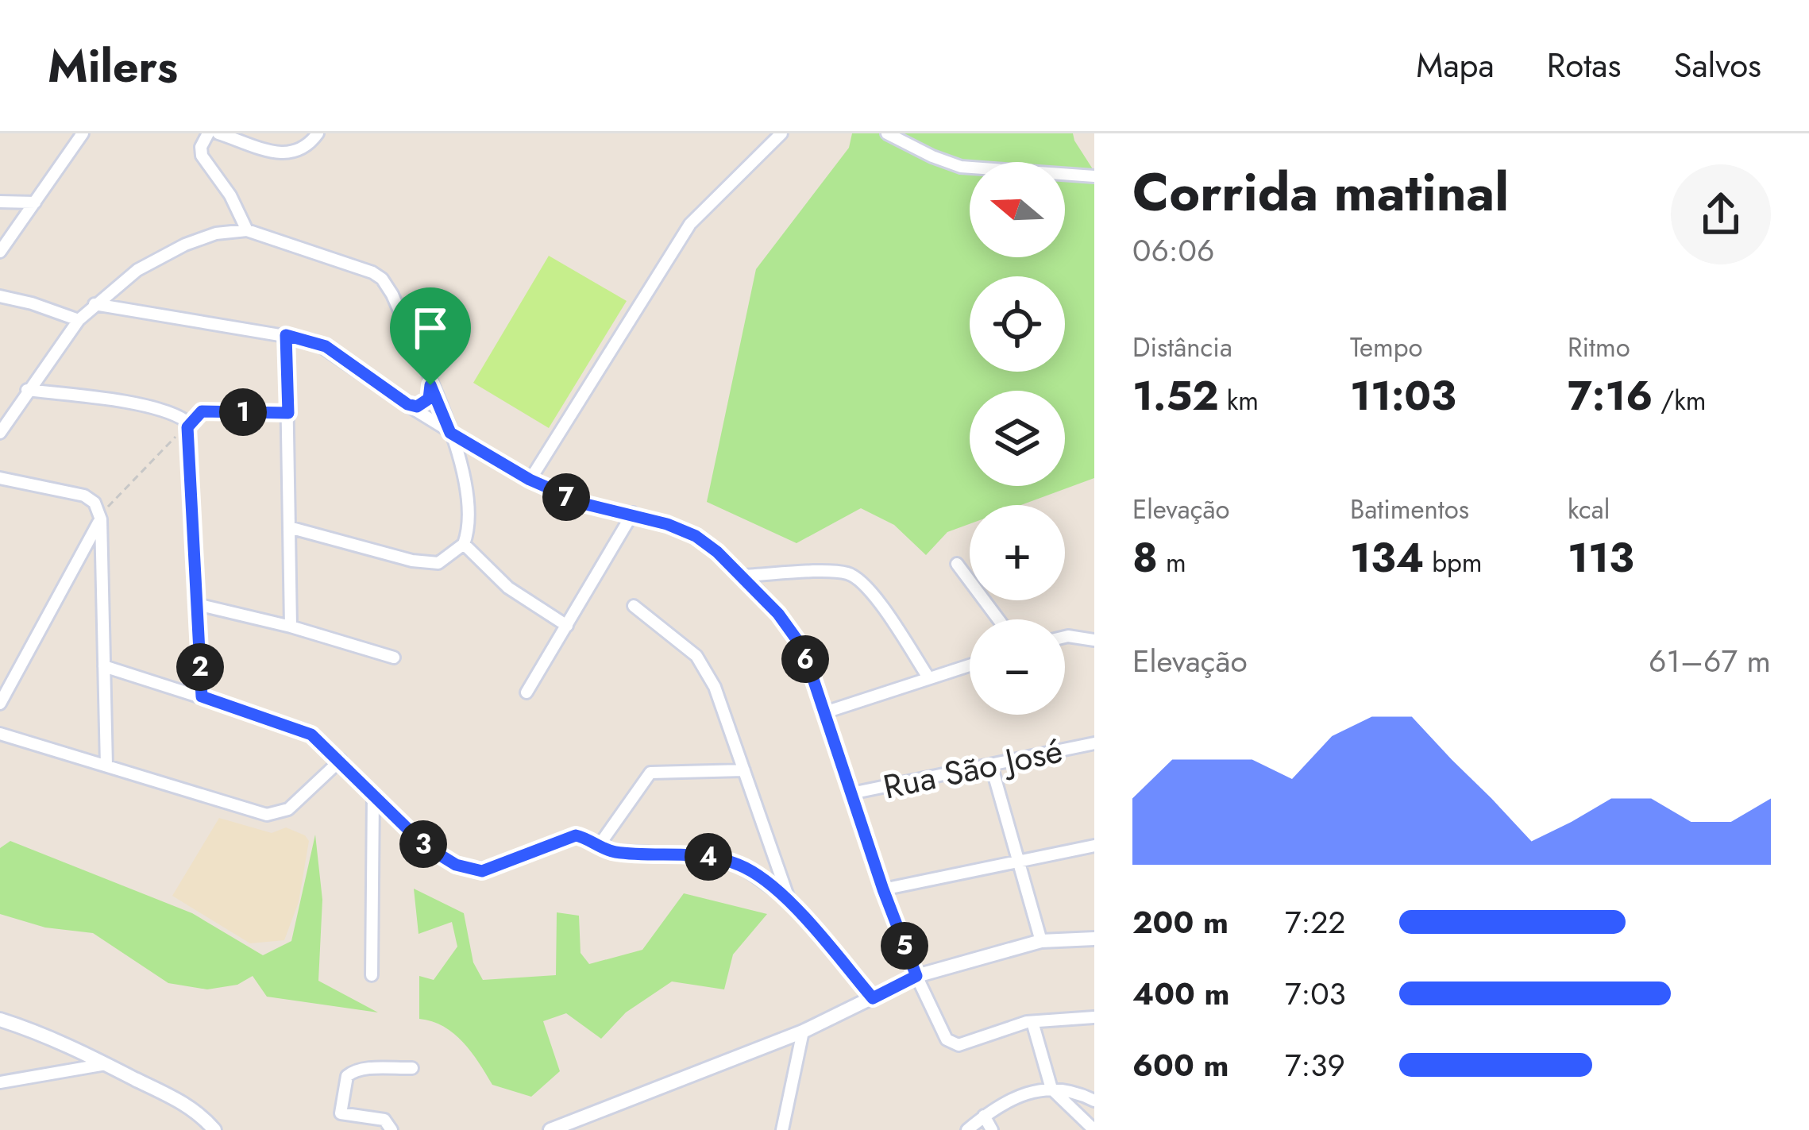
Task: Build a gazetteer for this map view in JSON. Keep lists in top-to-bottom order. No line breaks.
{"streets":{"street":["Rua São José"]},"north":"left","page":{"header":"Milers","nav":["Mapa","Rotas","Salvos"],"heading":["Corrida matinal","06:06"],"map_buttons":["+","−"],"stats":[["Distância","1.52 km"],["Tempo","11:03"],["Ritmo","7:16 /km"],["Elevação","8 m"],["Batimentos","134 bpm"],["kcal","113"]],"pins":["1","7","6","2","3","4","5"],"chart":["Elevação","61–67 m"],"list":[{"name":"200 m","note":"7:22"},{"name":"400 m","note":"7:03"},{"name":"600 m","note":"7:39"}]}}
